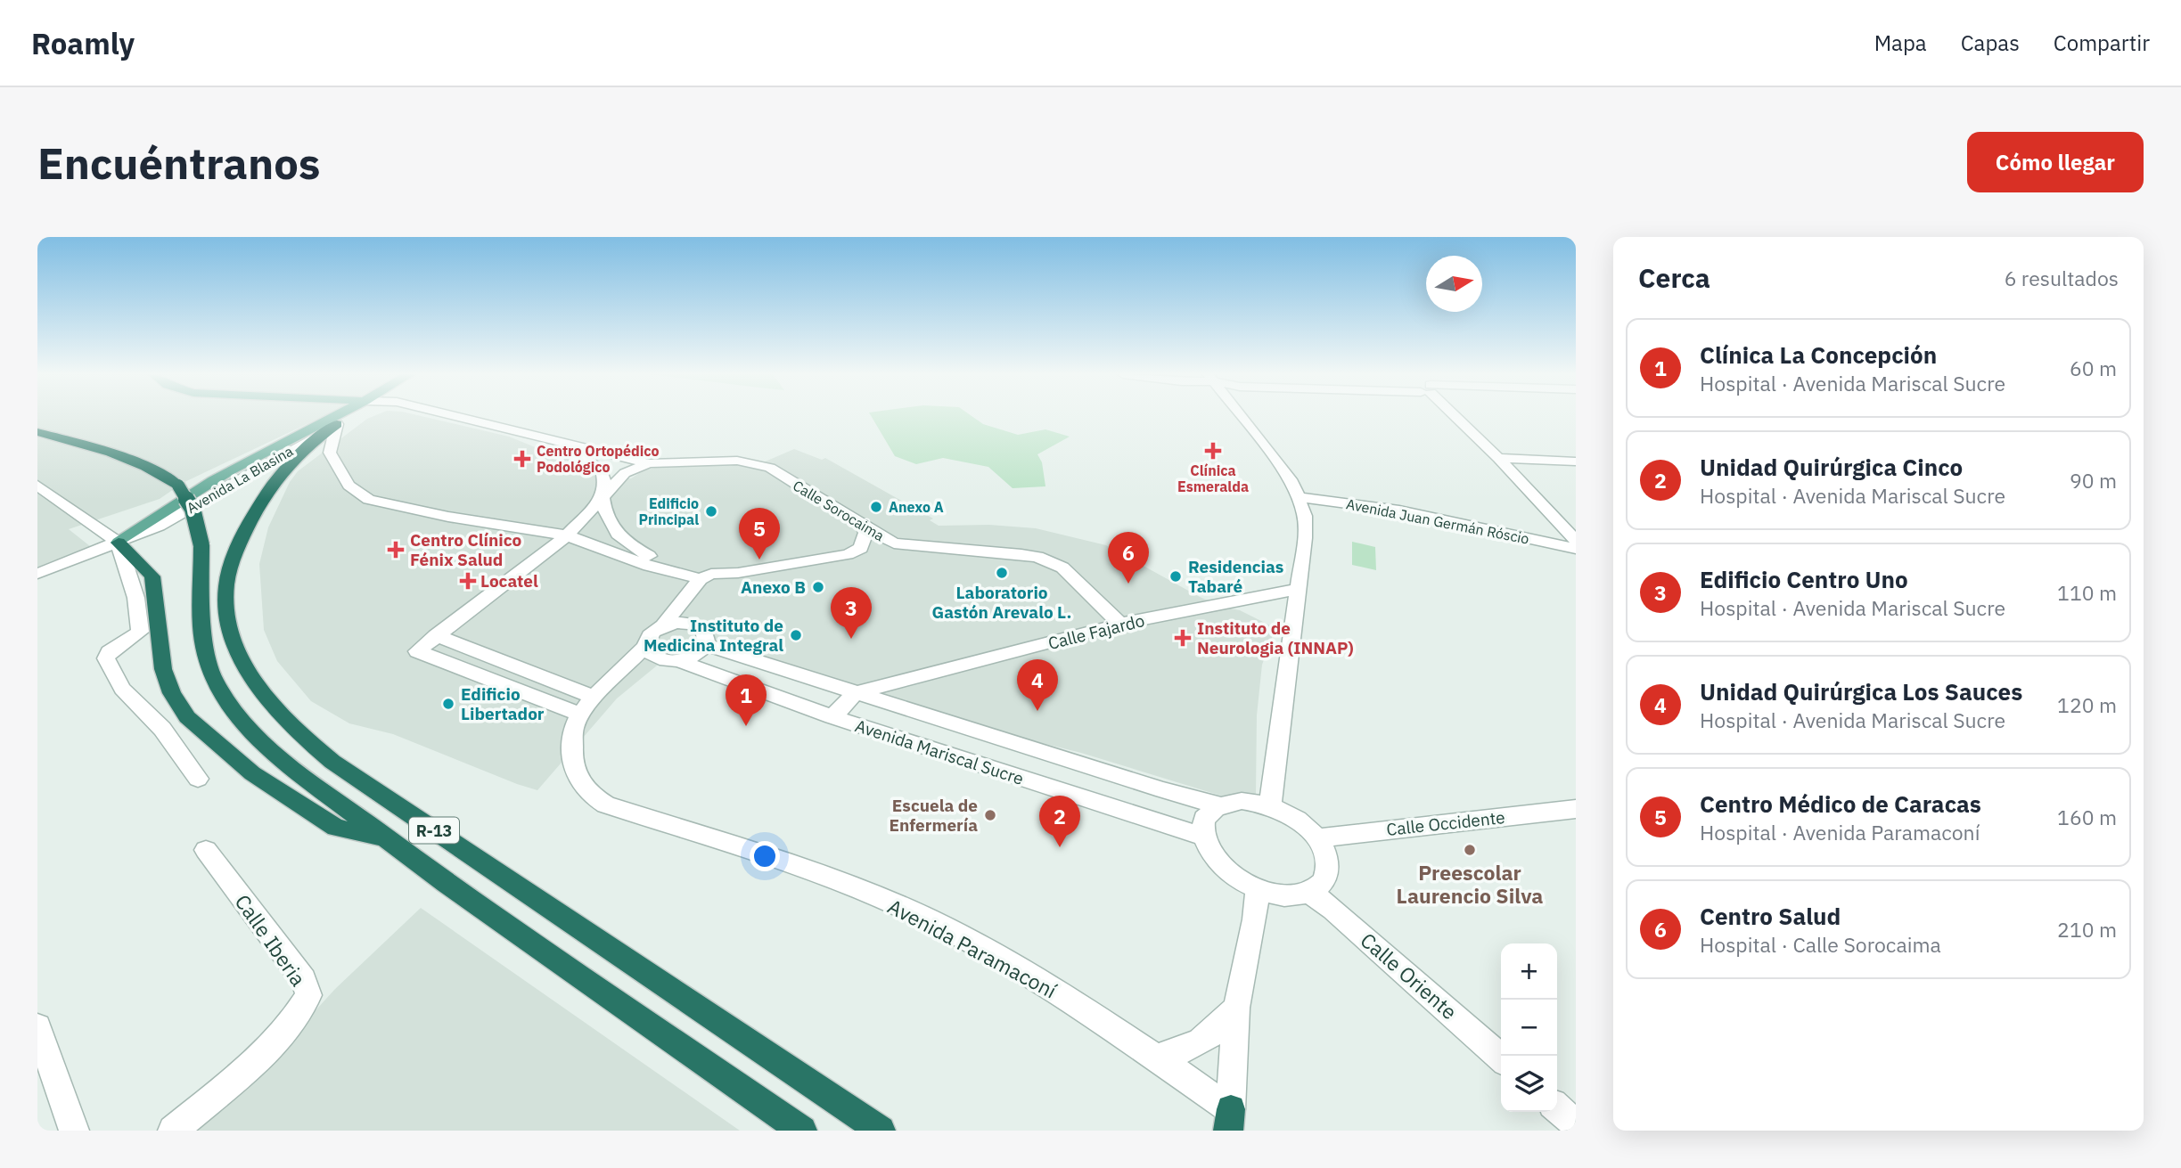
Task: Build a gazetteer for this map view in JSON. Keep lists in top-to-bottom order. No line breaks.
{"streets":{"highway":["R-13"],"main road":["Avenida La Blasina"],"street":["Calle Sorocaima","Avenida Juan Germán Róscio","Calle Fajardo","Avenida Mariscal Sucre","Calle Occidente","Calle Iberia","Avenida Paramaconí","Calle Oriente"]},"crossings":[["Avenida La Blasina","R-13"],["Calle Sorocaima","Calle Fajardo"],["Calle Fajardo","Avenida Mariscal Sucre"],["Avenida Mariscal Sucre","Calle Occidente"],["Avenida Mariscal Sucre","Calle Oriente"],["Calle Occidente","Calle Oriente"]],"places":{"health":["Clínica Esmeralda","Centro Ortopédico Podológico","Centro Clínico Fénix Salud","Locatel","Instituto de Neurologia (INNAP)"],"other":["Anexo A","Edificio Principal","Laboratorio Gastón Arevalo L.","Residencias Tabaré","Anexo B","Instituto de Medicina Integral","Edificio Libertador","Escuela de Enfermería","Preescolar Laurencio Silva"]},"north":"right","page":{"header":"Roamly","nav":["Mapa","Capas","Compartir"],"buttons":"Cómo llegar","title":"Encuéntranos","heading":["Cerca","6 resultados"],"list":[{"mark":"1","name":"Clínica La Concepción","note":"Hospital · Avenida Mariscal Sucre","value":"60 m"},{"mark":"2","name":"Unidad Quirúrgica Cinco","note":"Hospital · Avenida Mariscal Sucre","value":"90 m"},{"mark":"3","name":"Edificio Centro Uno","note":"Hospital · Avenida Mariscal Sucre","value":"110 m"},{"mark":"4","name":"Unidad Quirúrgica Los Sauces","note":"Hospital · Avenida Mariscal Sucre","value":"120 m"},{"mark":"5","name":"Centro Médico de Caracas","note":"Hospital · Avenida Paramaconí","value":"160 m"},{"mark":"6","name":"Centro Salud","note":"Hospital · Calle Sorocaima","value":"210 m"}],"pins":["5","6","3","4","1","2"],"map_buttons":["+","−"]}}
